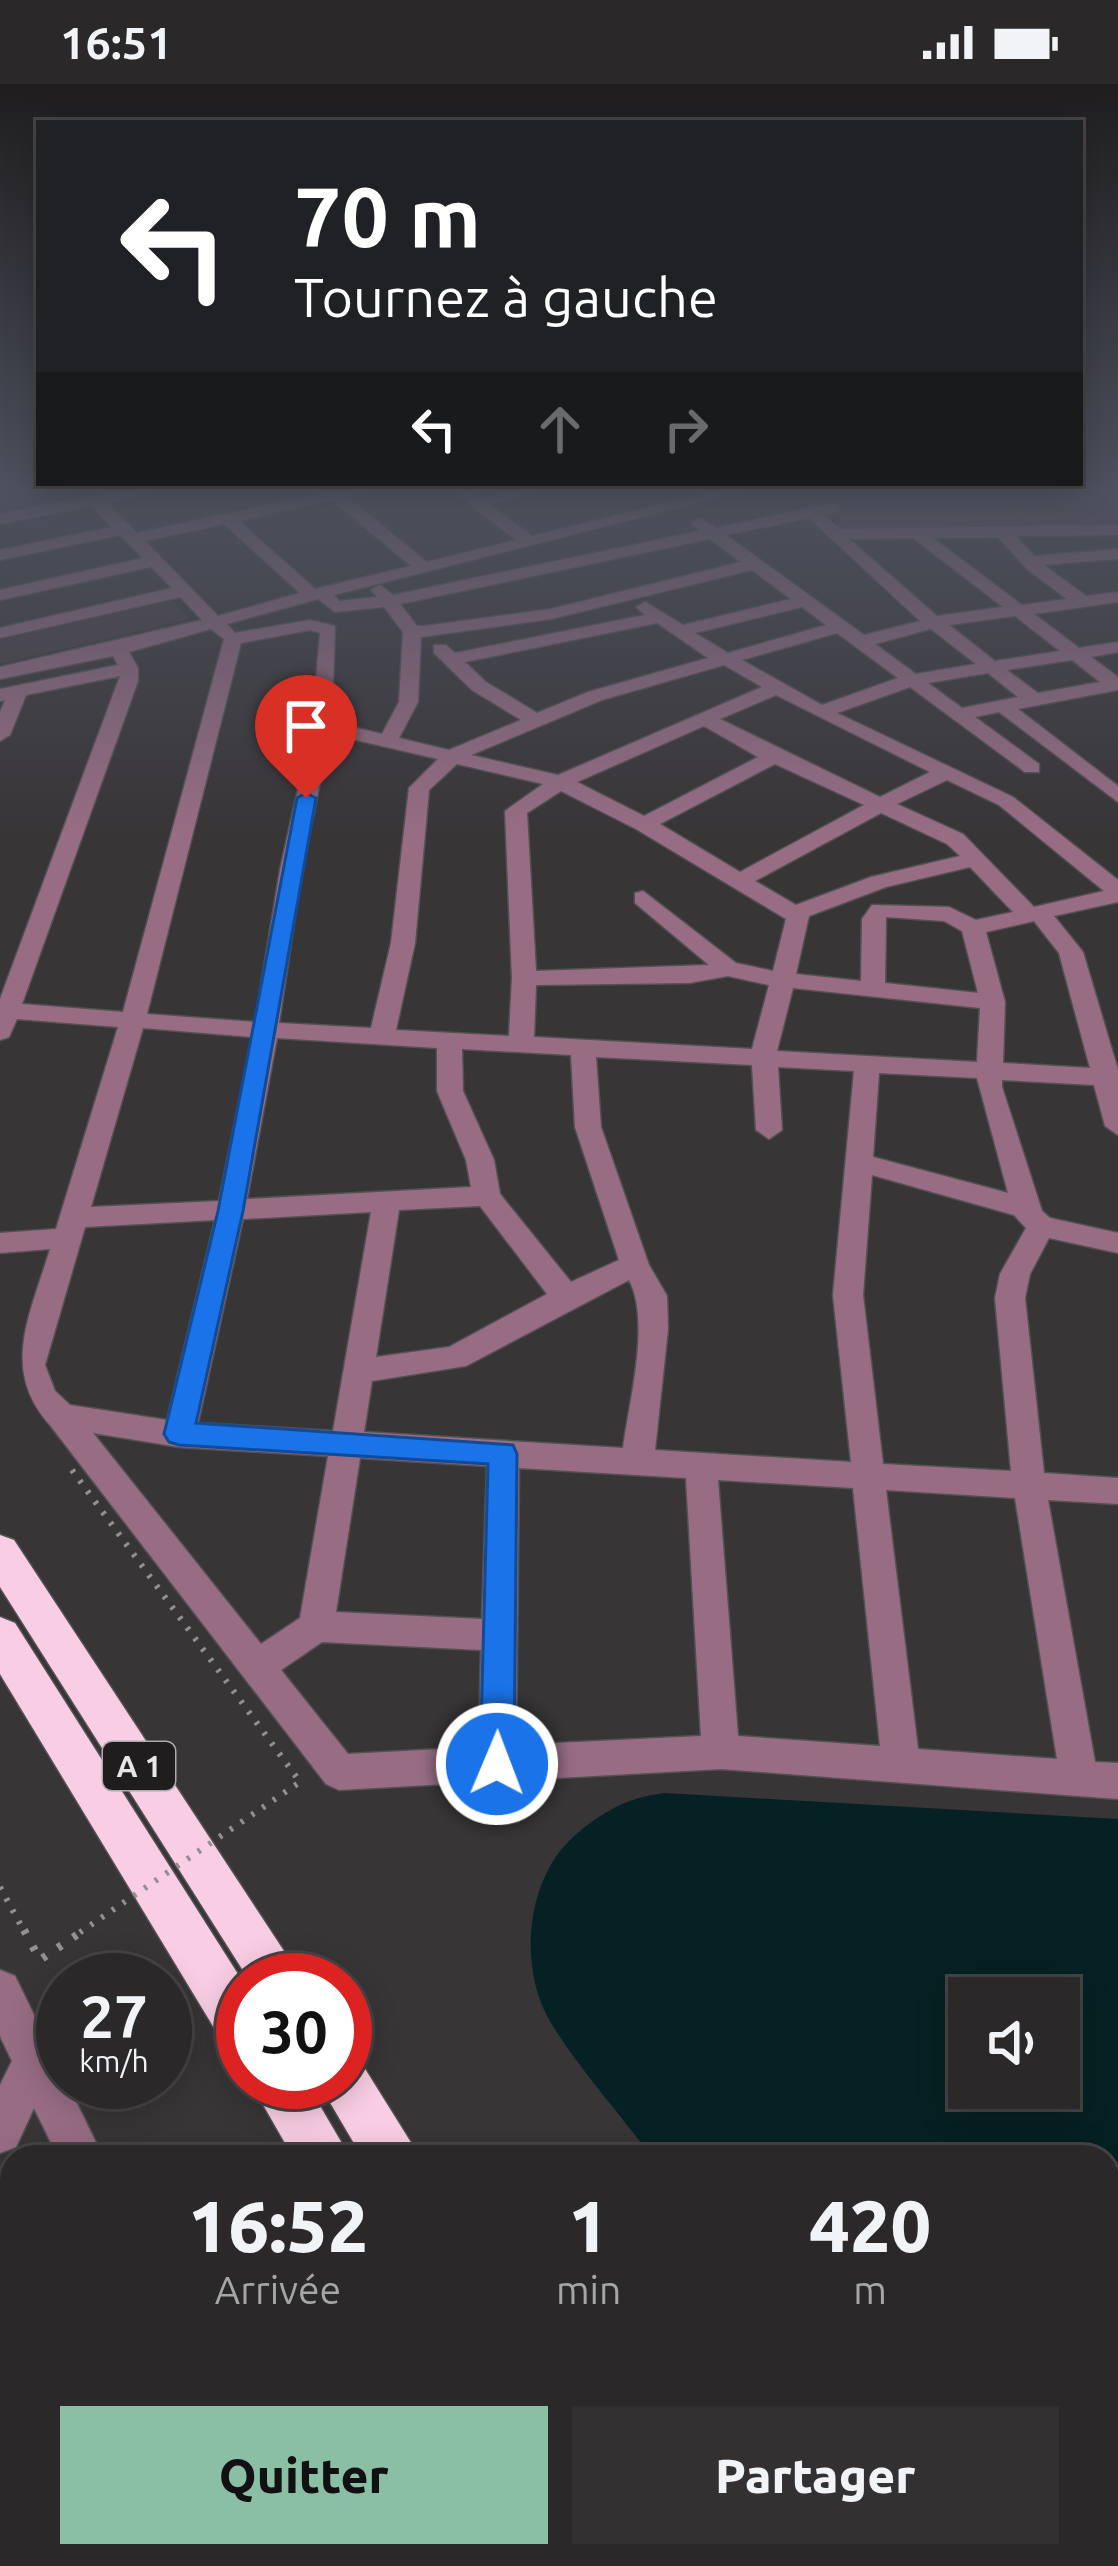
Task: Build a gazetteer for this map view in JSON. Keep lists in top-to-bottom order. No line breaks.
{"streets":{"highway":["A 1"]},"page":{"status":"16:51","turn":["70 m","Tournez à gauche"],"speed":"27 km/h","limit":"30","eta":["16:52","Arrivée","1","min","420","m"],"buttons":["Quitter","Partager"]}}
